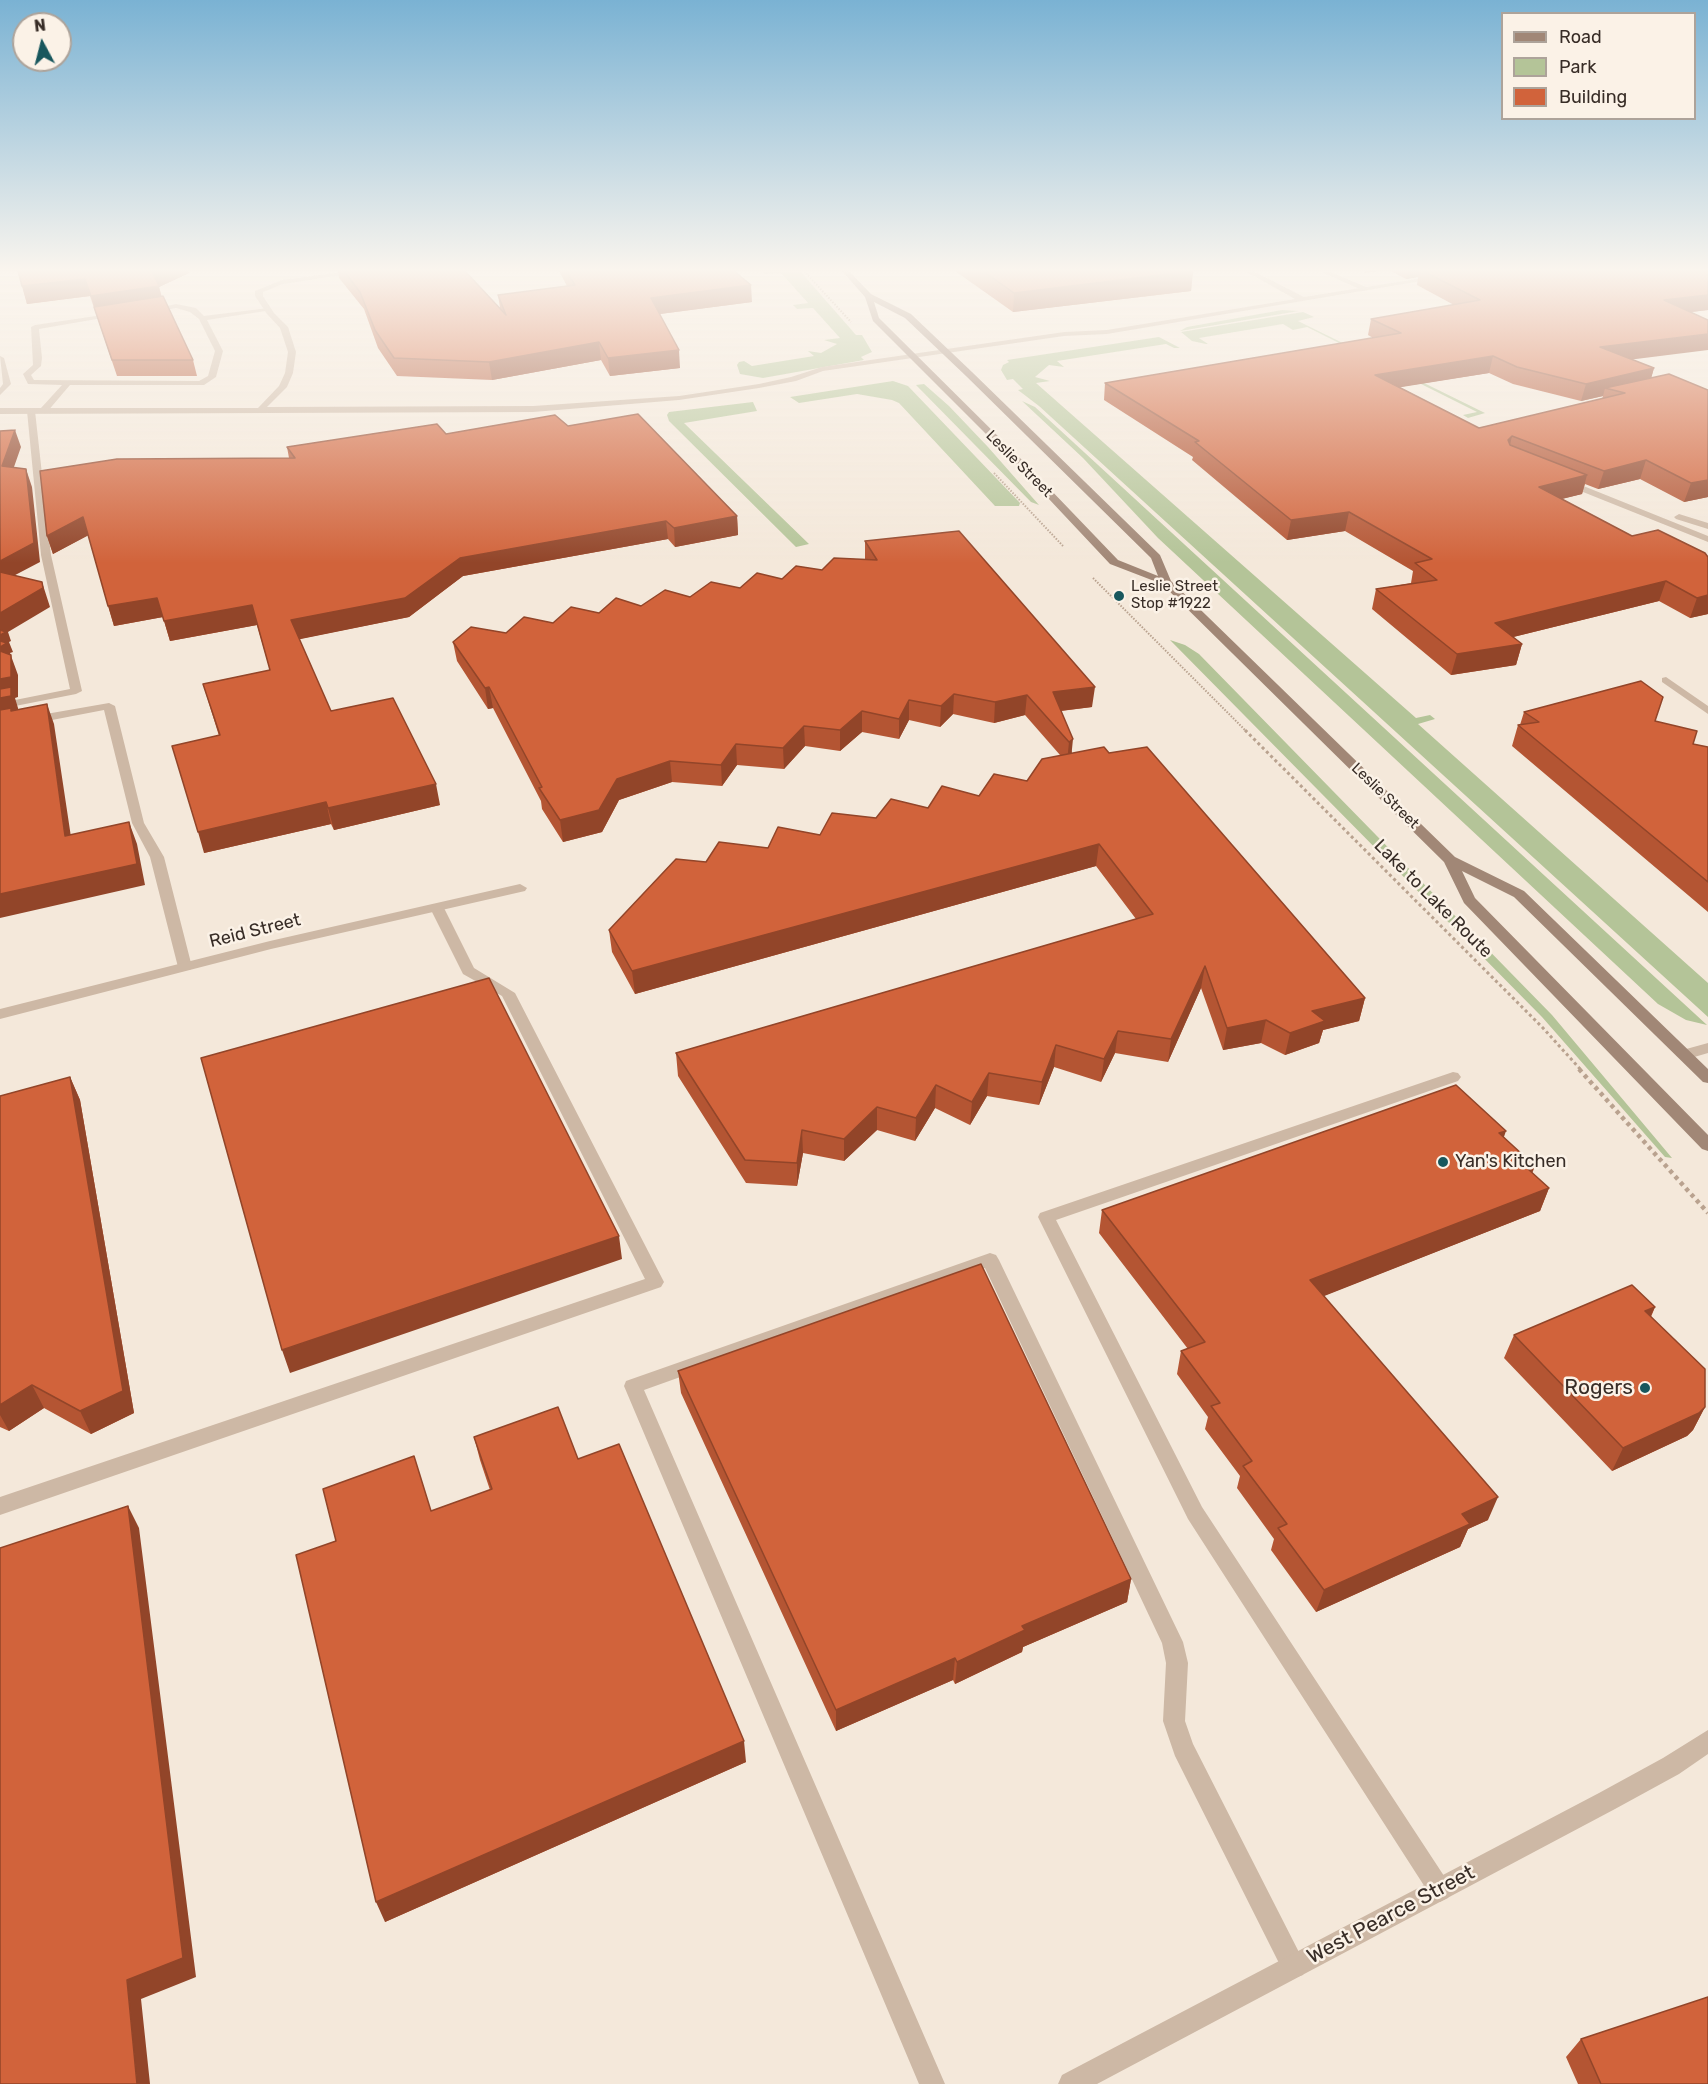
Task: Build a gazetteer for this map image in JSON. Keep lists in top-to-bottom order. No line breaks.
{"streets":{"main road":["Leslie Street"],"street":["Reid Street","West Pearce Street"],"path":["Lake to Lake Route"]},"places":["Leslie Street Stop #1922","Yan's Kitchen","Rogers"],"legend":["Road","Park","Building"],"north":"top"}
